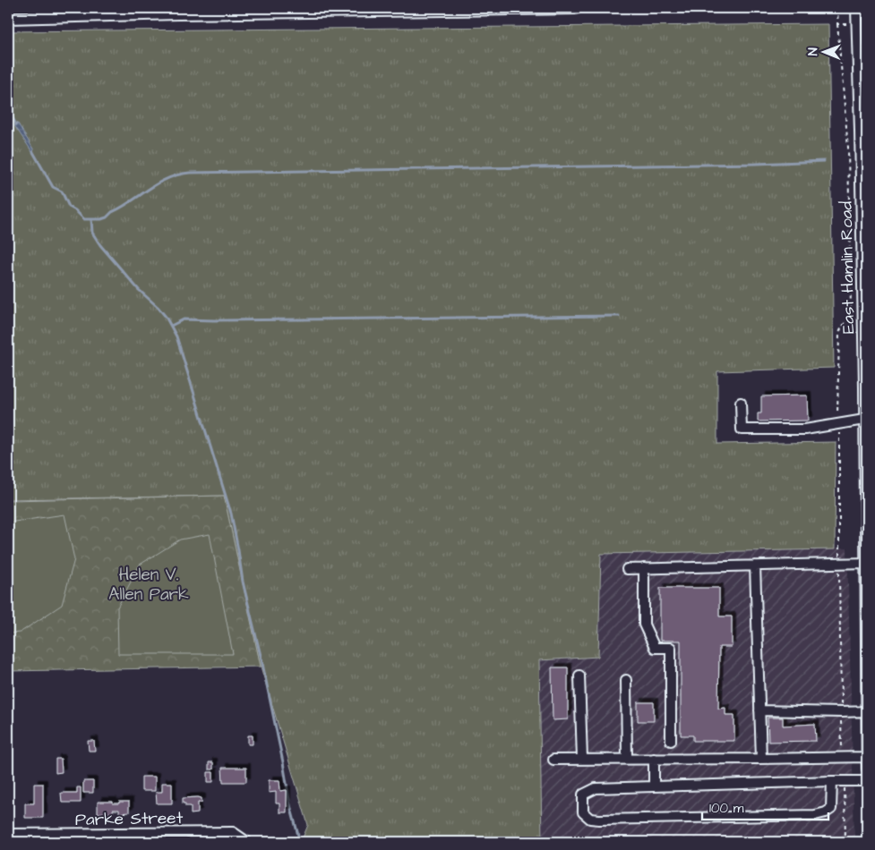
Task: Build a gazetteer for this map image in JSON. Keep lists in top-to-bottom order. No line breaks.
{"streets":{"street":["East Hamlin Road","Parke Street"]},"parks":["Helen V. Allen Park"],"scale_bar":"100 m","north":"left"}
